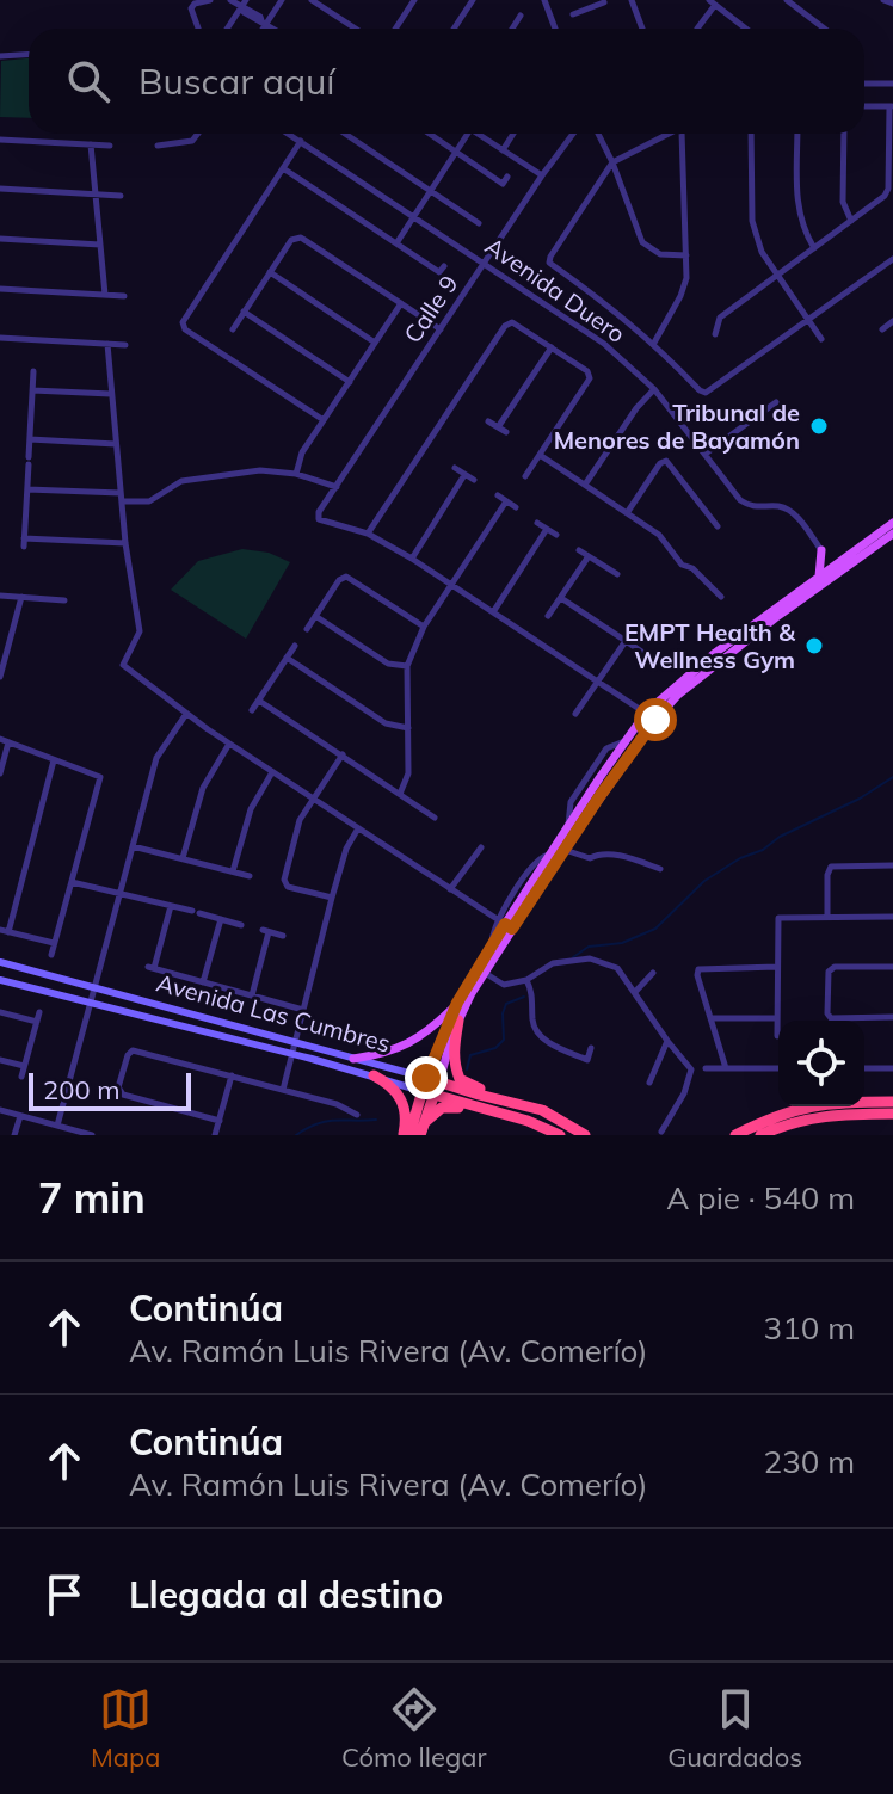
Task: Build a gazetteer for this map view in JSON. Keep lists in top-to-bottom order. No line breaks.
{"streets":{"highway":["Avenida Las Cumbres"],"street":["Avenida Duero","Calle 9"]},"crossings":[["Avenida Duero","Calle 9"]],"places":["Tribunal de Menores de Bayamón","EMPT Health & Wellness Gym"],"scale_bar":"200 m","page":{"search":"Buscar aquí","scale":"200 m","heading":["7 min","A pie · 540 m"],"list":[["Continúa","Av. Ramón Luis Rivera (Av. Comerío)","310 m"],["Continúa","Av. Ramón Luis Rivera (Av. Comerío)","230 m"],"Llegada al destino"],"nav":["Mapa","Cómo llegar","Guardados"]}}
